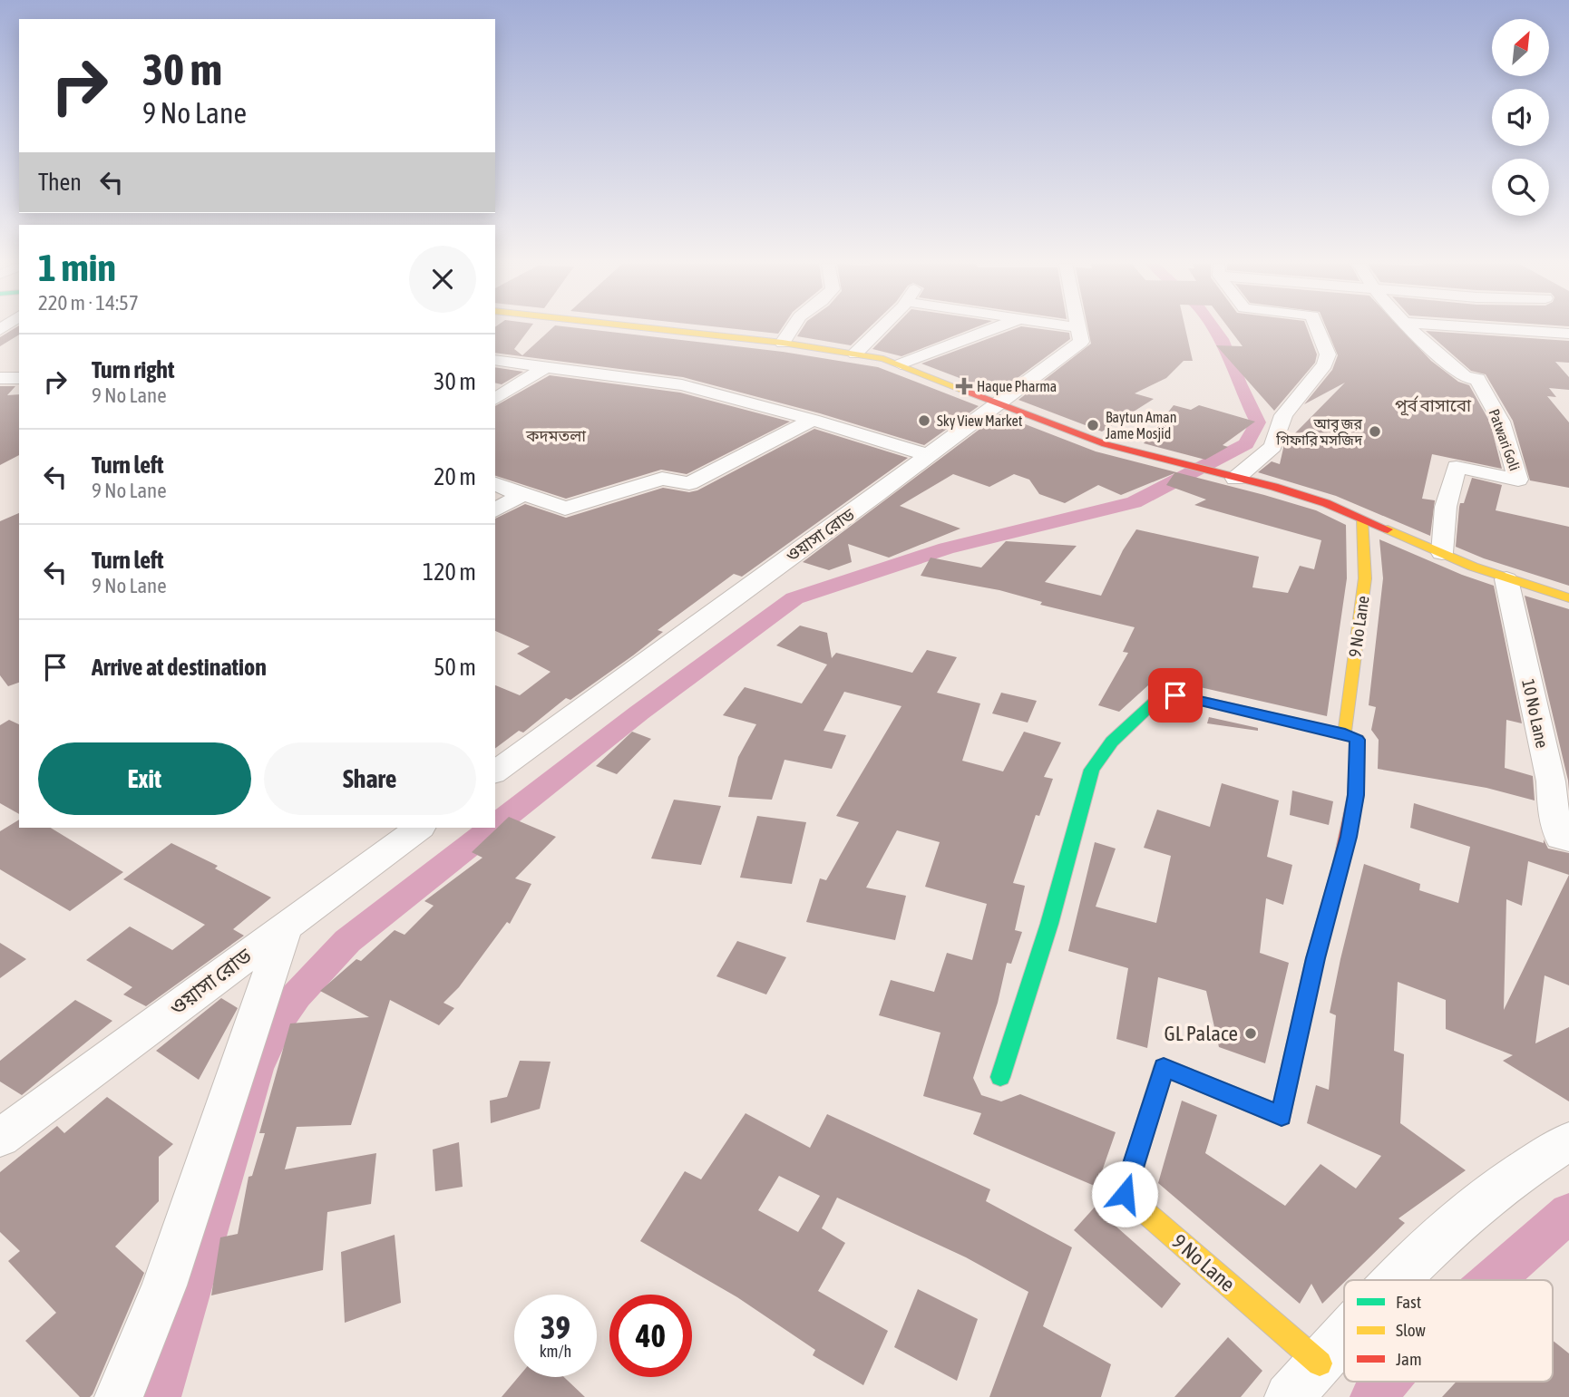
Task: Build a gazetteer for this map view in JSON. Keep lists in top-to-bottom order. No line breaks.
{"streets":{"street":["Patwari Goli","ওয়াসা রোড","9 No Lane","10 No Lane"]},"districts":["পূর্ব বাসাবো","কদমতলা"],"places":{"health":["Haque Pharma"],"other":["Sky View Market","Baytun Aman Jame Mosjid","আবু জর গিফারি মসজিদ","GL Palace"]},"legend":["Fast","Slow","Jam"],"north":"top right","page":{"turn":["30 m","9 No Lane"],"then":"Then","heading":["1 min","220 m · 14:57"],"list":[{"name":"Turn right","note":"9 No Lane","value":"30 m"},{"name":"Turn left","note":"9 No Lane","value":"20 m"},{"name":"Turn left","note":"9 No Lane","value":"120 m"},{"name":"Arrive at destination","value":"50 m"}],"buttons":["Exit","Share"],"speed":"39 km/h","limit":"40"}}
